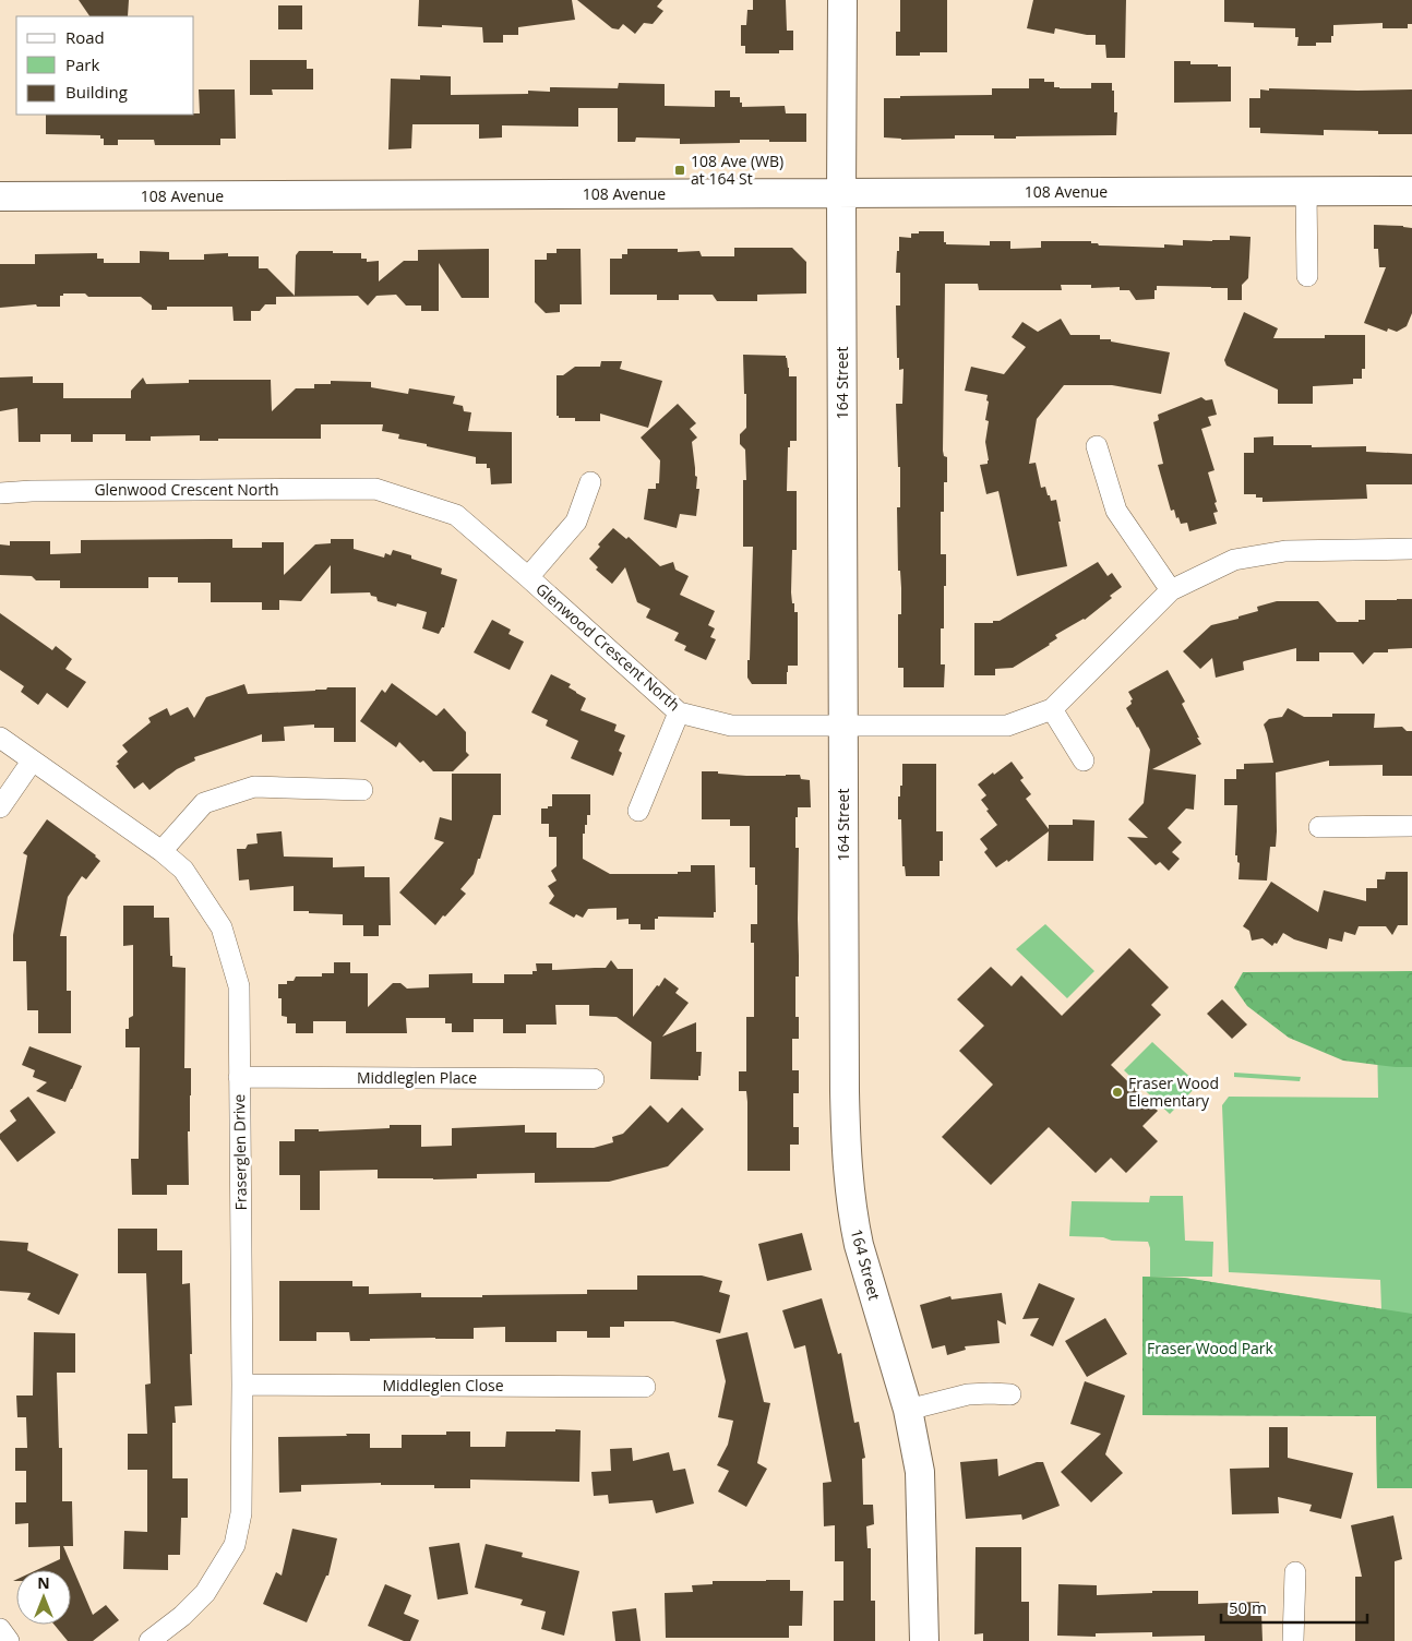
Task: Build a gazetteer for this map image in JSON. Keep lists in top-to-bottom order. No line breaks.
{"streets":{"street":["108 Avenue","164 Street","Glenwood Crescent North","Middleglen Place","Fraserglen Drive","Middleglen Close"]},"crossings":[["108 Avenue","164 Street"],["164 Street","Glenwood Crescent North"],["Middleglen Place","Fraserglen Drive"],["Fraserglen Drive","Middleglen Close"]],"parks":["Fraser Wood Park"],"places":{"transit":["108 Ave (WB) at 164 St"],"other":["Fraser Wood Elementary"]},"legend":["Road","Park","Building"],"scale_bar":"50 m","north":"top"}
